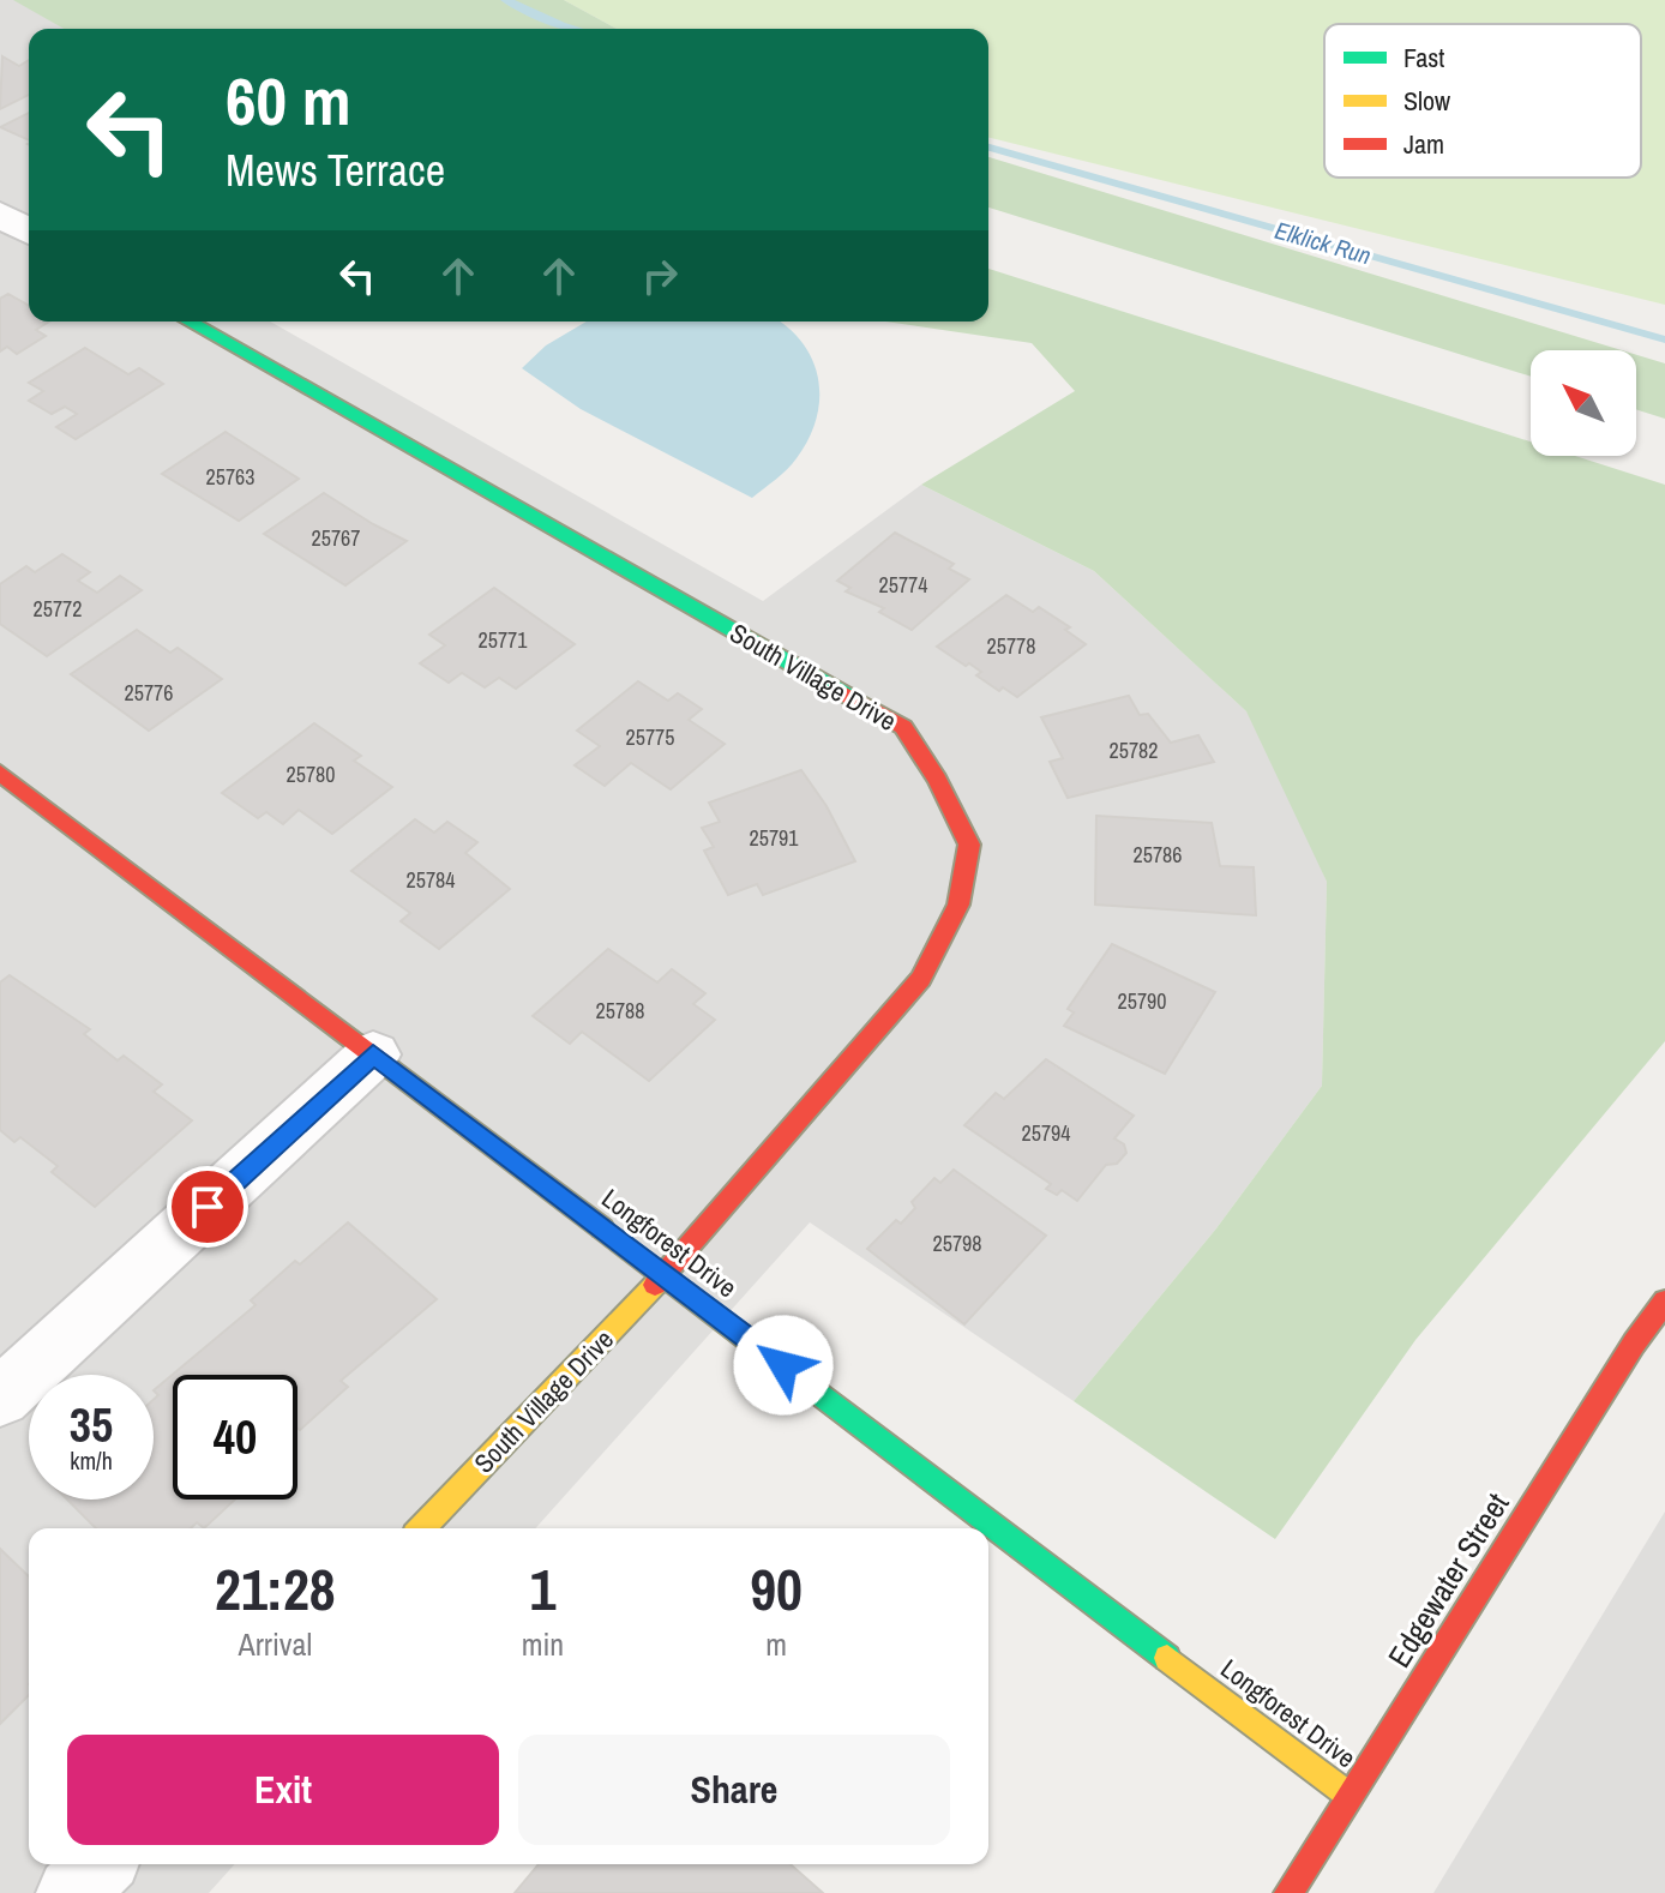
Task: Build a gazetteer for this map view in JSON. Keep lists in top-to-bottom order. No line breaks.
{"streets":{"street":["South Village Drive","Longforest Drive","Edgewater Street"]},"crossings":[["South Village Drive","Longforest Drive"],["Longforest Drive","Edgewater Street"]],"water":["Elklick Run"],"house_numbers":["25763","25767","25774","25772","25771","25778","25776","25775","25782","25780","25791","25786","25784","25790","25788","25794","25798"],"legend":["Fast","Slow","Jam"],"north":"top left","page":{"turn":["60 m","Mews Terrace"],"speed":"35 km/h","limit":"40","eta":["21:28","Arrival","1","min","90","m"],"buttons":["Exit","Share"]}}
